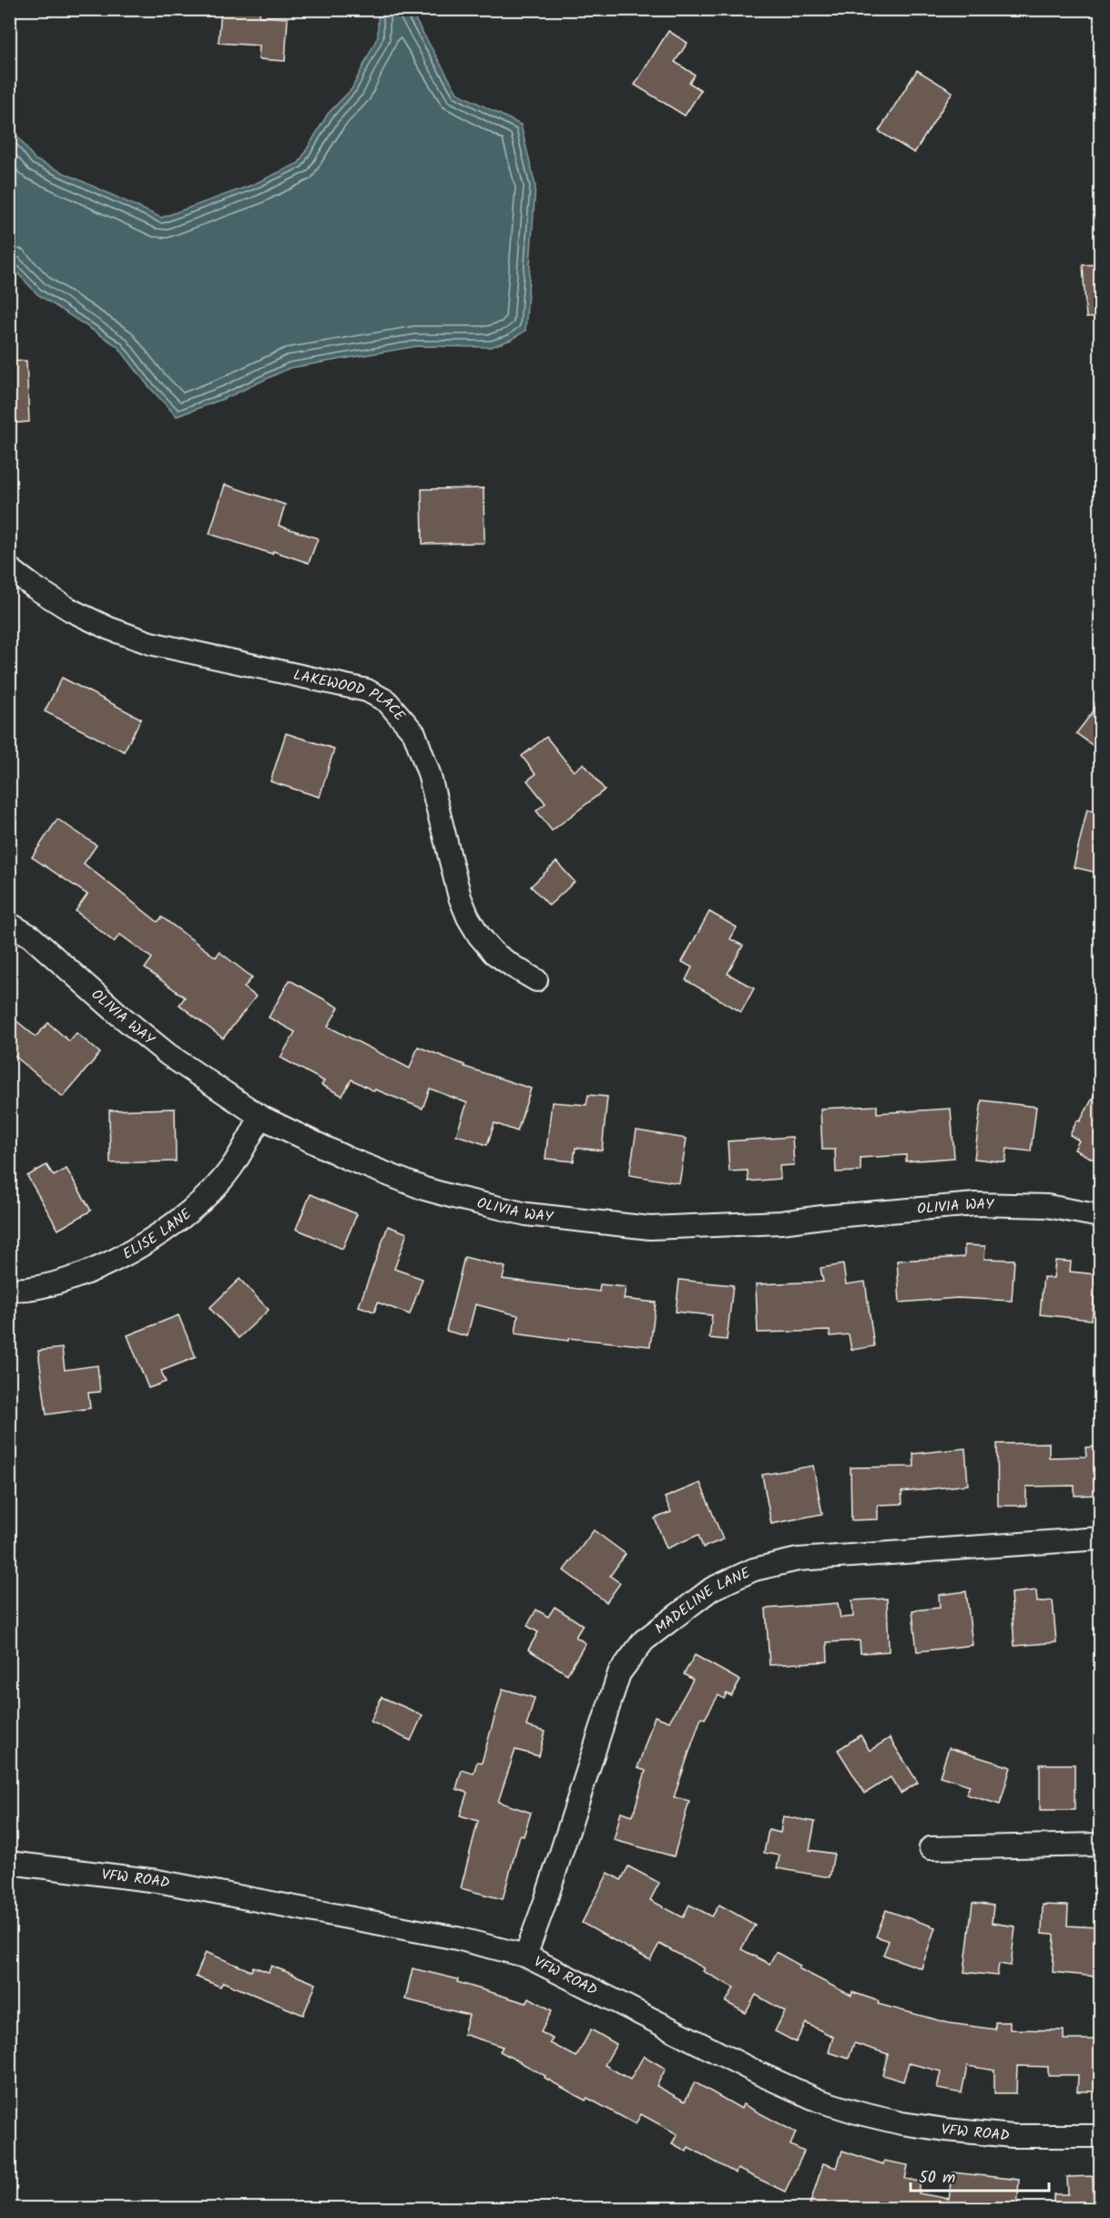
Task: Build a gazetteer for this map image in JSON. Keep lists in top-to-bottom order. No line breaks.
{"streets":{"street":["LAKEWOOD PLACE","OLIVIA WAY","ELISE LANE","MADELINE LANE","VFW ROAD"]},"crossings":[["OLIVIA WAY","ELISE LANE"],["MADELINE LANE","VFW ROAD"]],"scale_bar":"50 m"}
